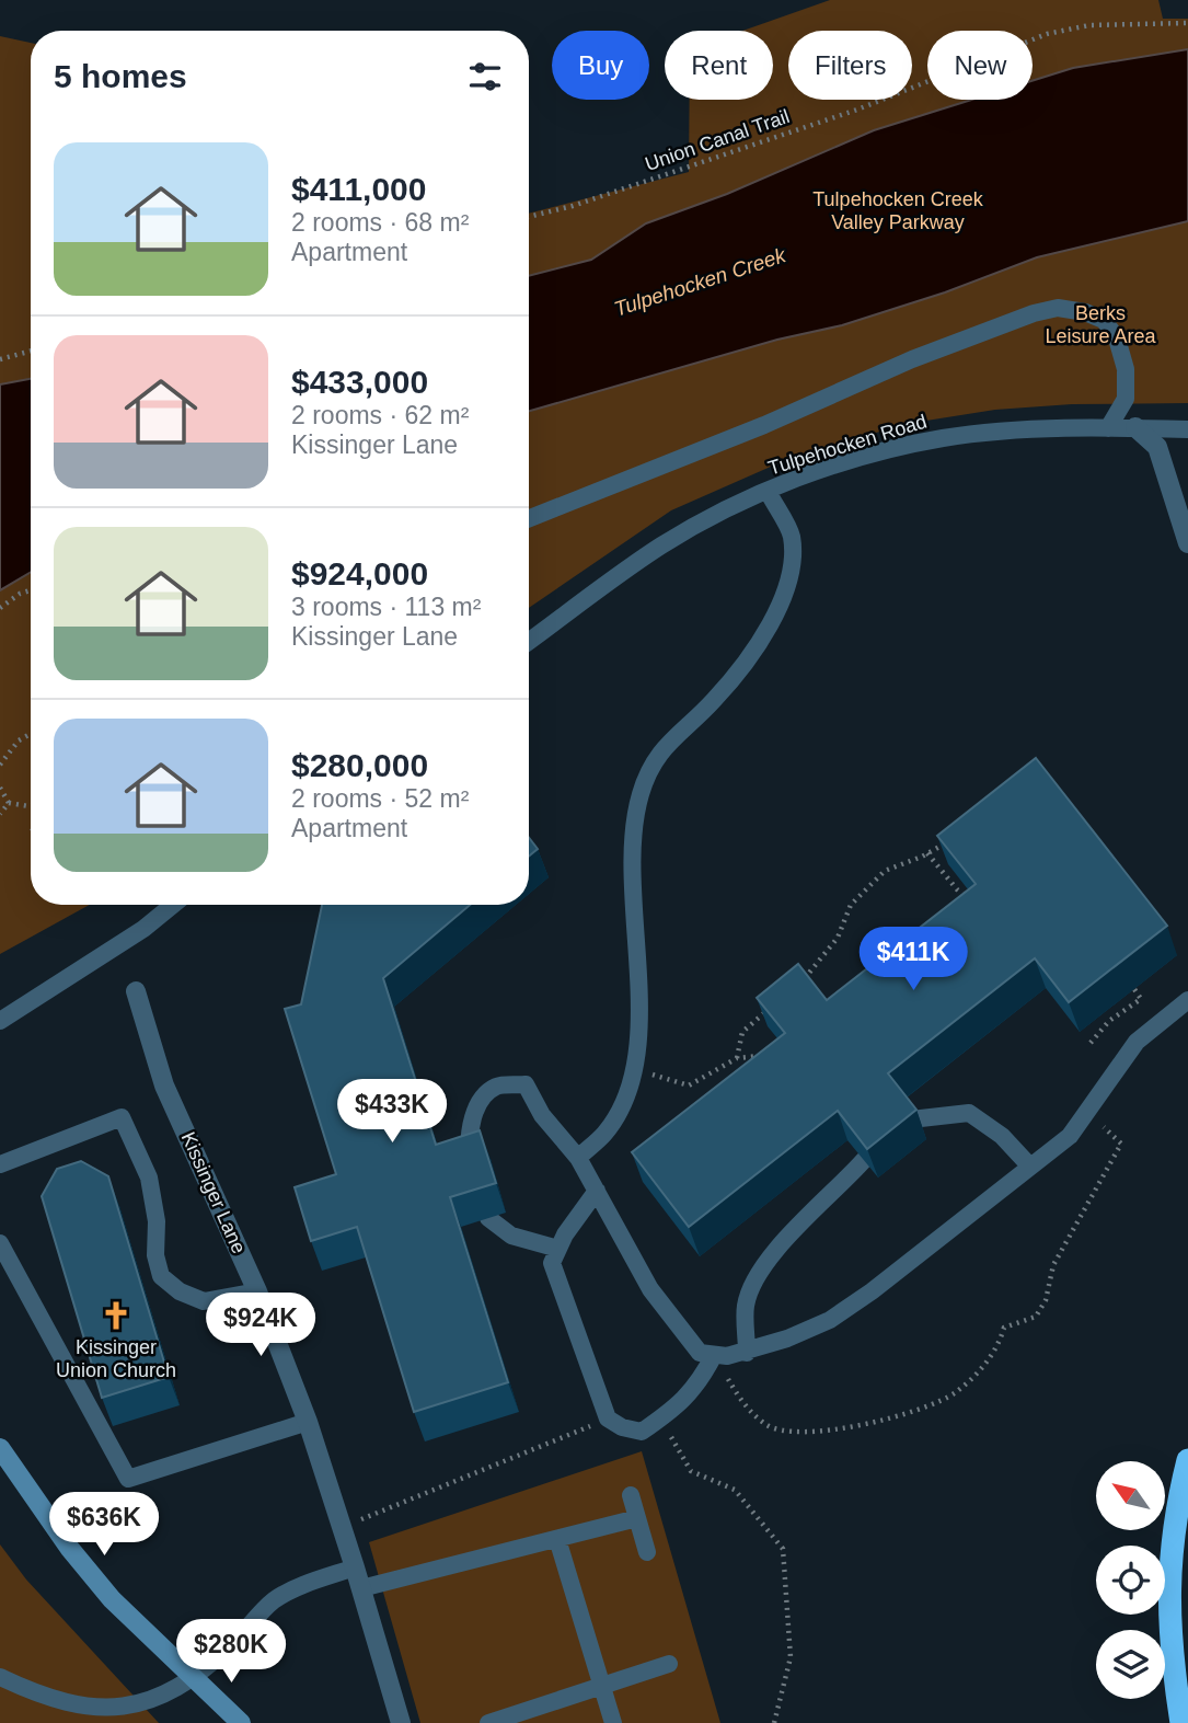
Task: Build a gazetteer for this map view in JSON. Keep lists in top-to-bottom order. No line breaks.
{"streets":{"street":["Kissinger Lane"],"lane":["Tulpehocken Road"],"path":["Union Canal Trail"]},"water":["Tulpehocken Creek"],"parks":["Tulpehocken Creek Valley Parkway","Berks Leisure Area"],"places":{"church":["Kissinger Union Church"]},"north":"top left","page":{"chip":["Buy","Rent","Filters","New"],"heading":"5 homes","list":[{"name":"$411,000","note":"2 rooms · 68 m² · Apartment"},{"name":"$433,000","note":"2 rooms · 62 m² · Kissinger Lane"},{"name":"$924,000","note":"3 rooms · 113 m² · Kissinger Lane"},{"name":"$280,000","note":"2 rooms · 52 m² · Apartment"}],"price":["$411K","$433K","$924K","$636K","$280K"]}}
